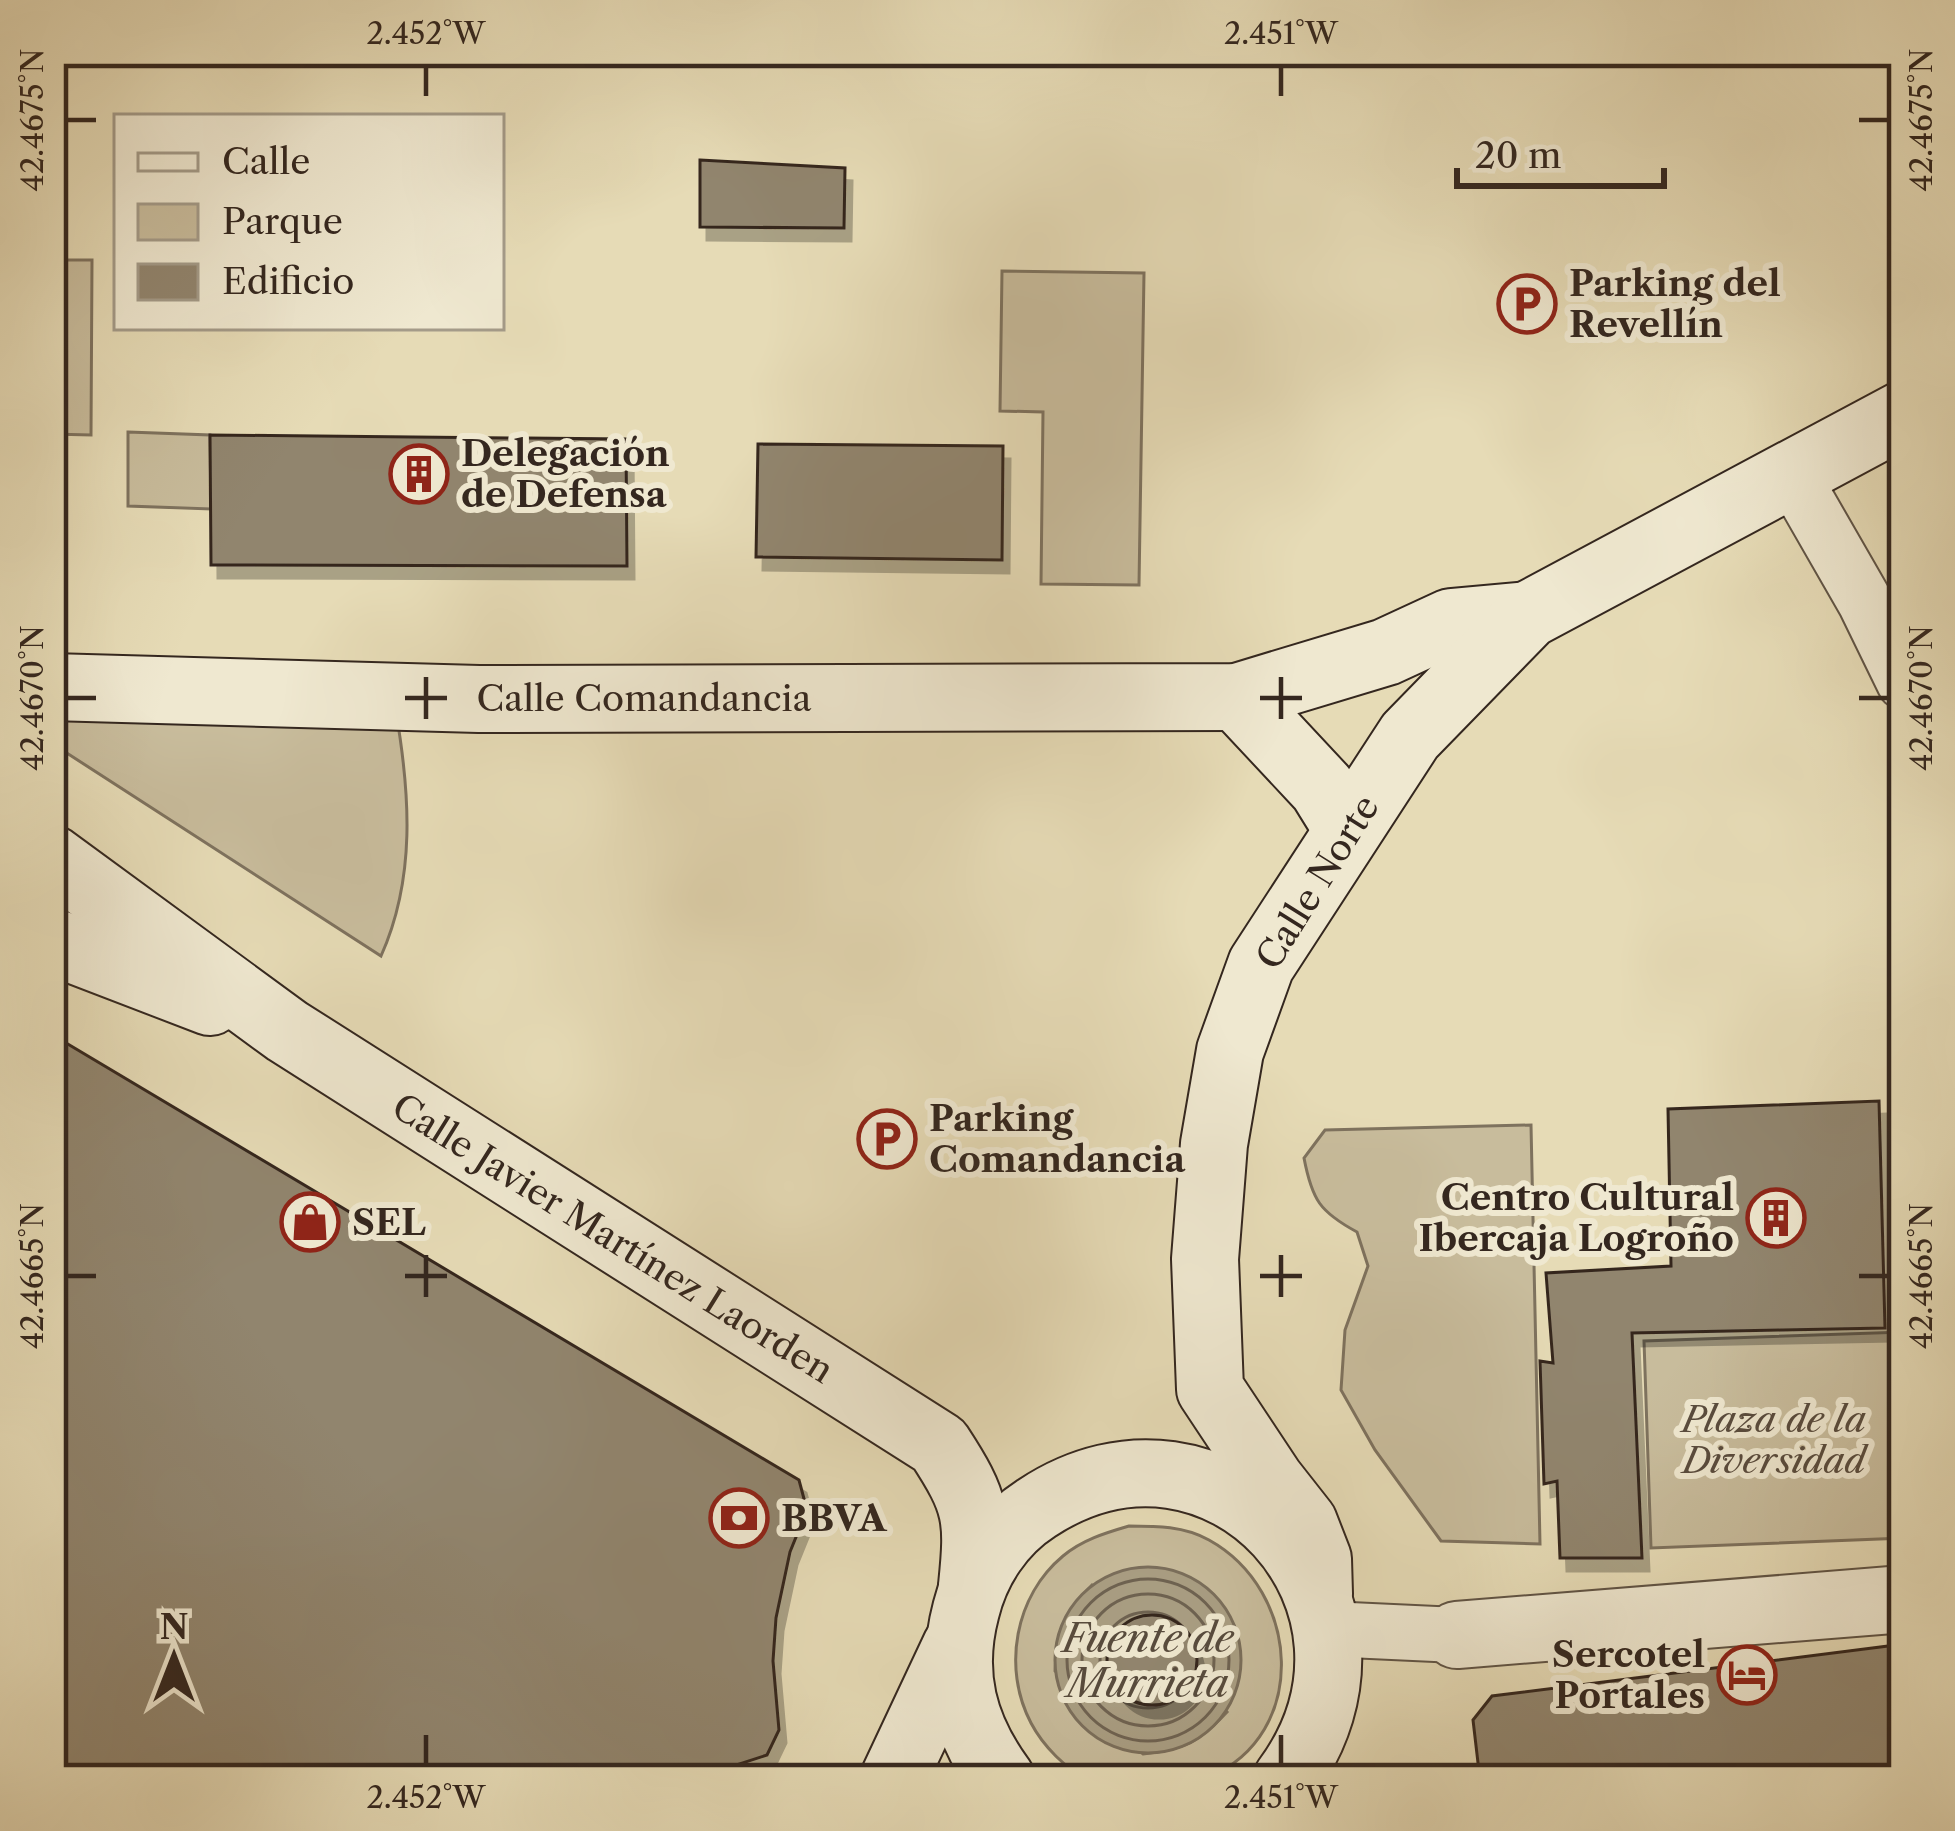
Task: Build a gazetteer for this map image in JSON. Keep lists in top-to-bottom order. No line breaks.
{"streets":{"main road":["Calle Comandancia","Calle Norte","Calle Javier Martínez Laorden"]},"crossings":[["Calle Comandancia","Calle Norte"]],"water":["Fuente de Murrieta"],"parks":["Plaza de la Diversidad"],"places":{"parking":["Parking del Revellín","Parking Comandancia"],"building":["Delegación de Defensa","Centro Cultural Ibercaja Logroño"],"shop":["SEL"],"bank":["BBVA"],"hotel":["Sercotel Portales"]},"legend":["Calle","Parque","Edificio"],"scale_bar":"20 m","north":"top","coordinates":["2.452°W","2.451°W","42.4675°N","42.4670°N","42.4665°N"]}
